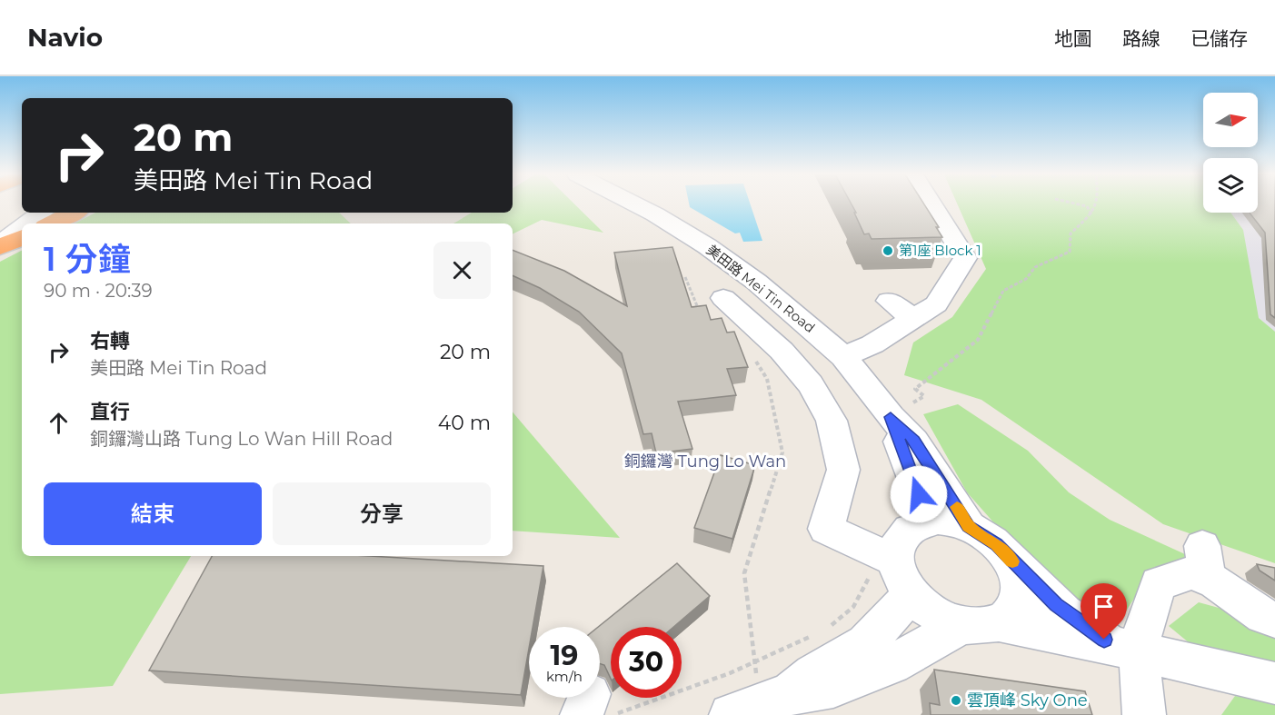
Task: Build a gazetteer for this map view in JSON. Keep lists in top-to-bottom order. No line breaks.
{"streets":{"street":["美田路 Mei Tin Road"]},"districts":["銅鑼灣 Tung Lo Wan"],"places":["第1座 Block 1","雲頂峰 Sky One"],"north":"right","page":{"header":"Navio","nav":["地圖","路線","已儲存"],"turn":["20 m","美田路 Mei Tin Road"],"heading":["1 分鐘","90 m · 20:39"],"list":[{"name":"右轉","note":"美田路 Mei Tin Road","value":"20 m"},{"name":"直行","note":"銅鑼灣山路 Tung Lo Wan Hill Road","value":"40 m"}],"buttons":["結束","分享"],"speed":"19 km/h","limit":"30"}}
